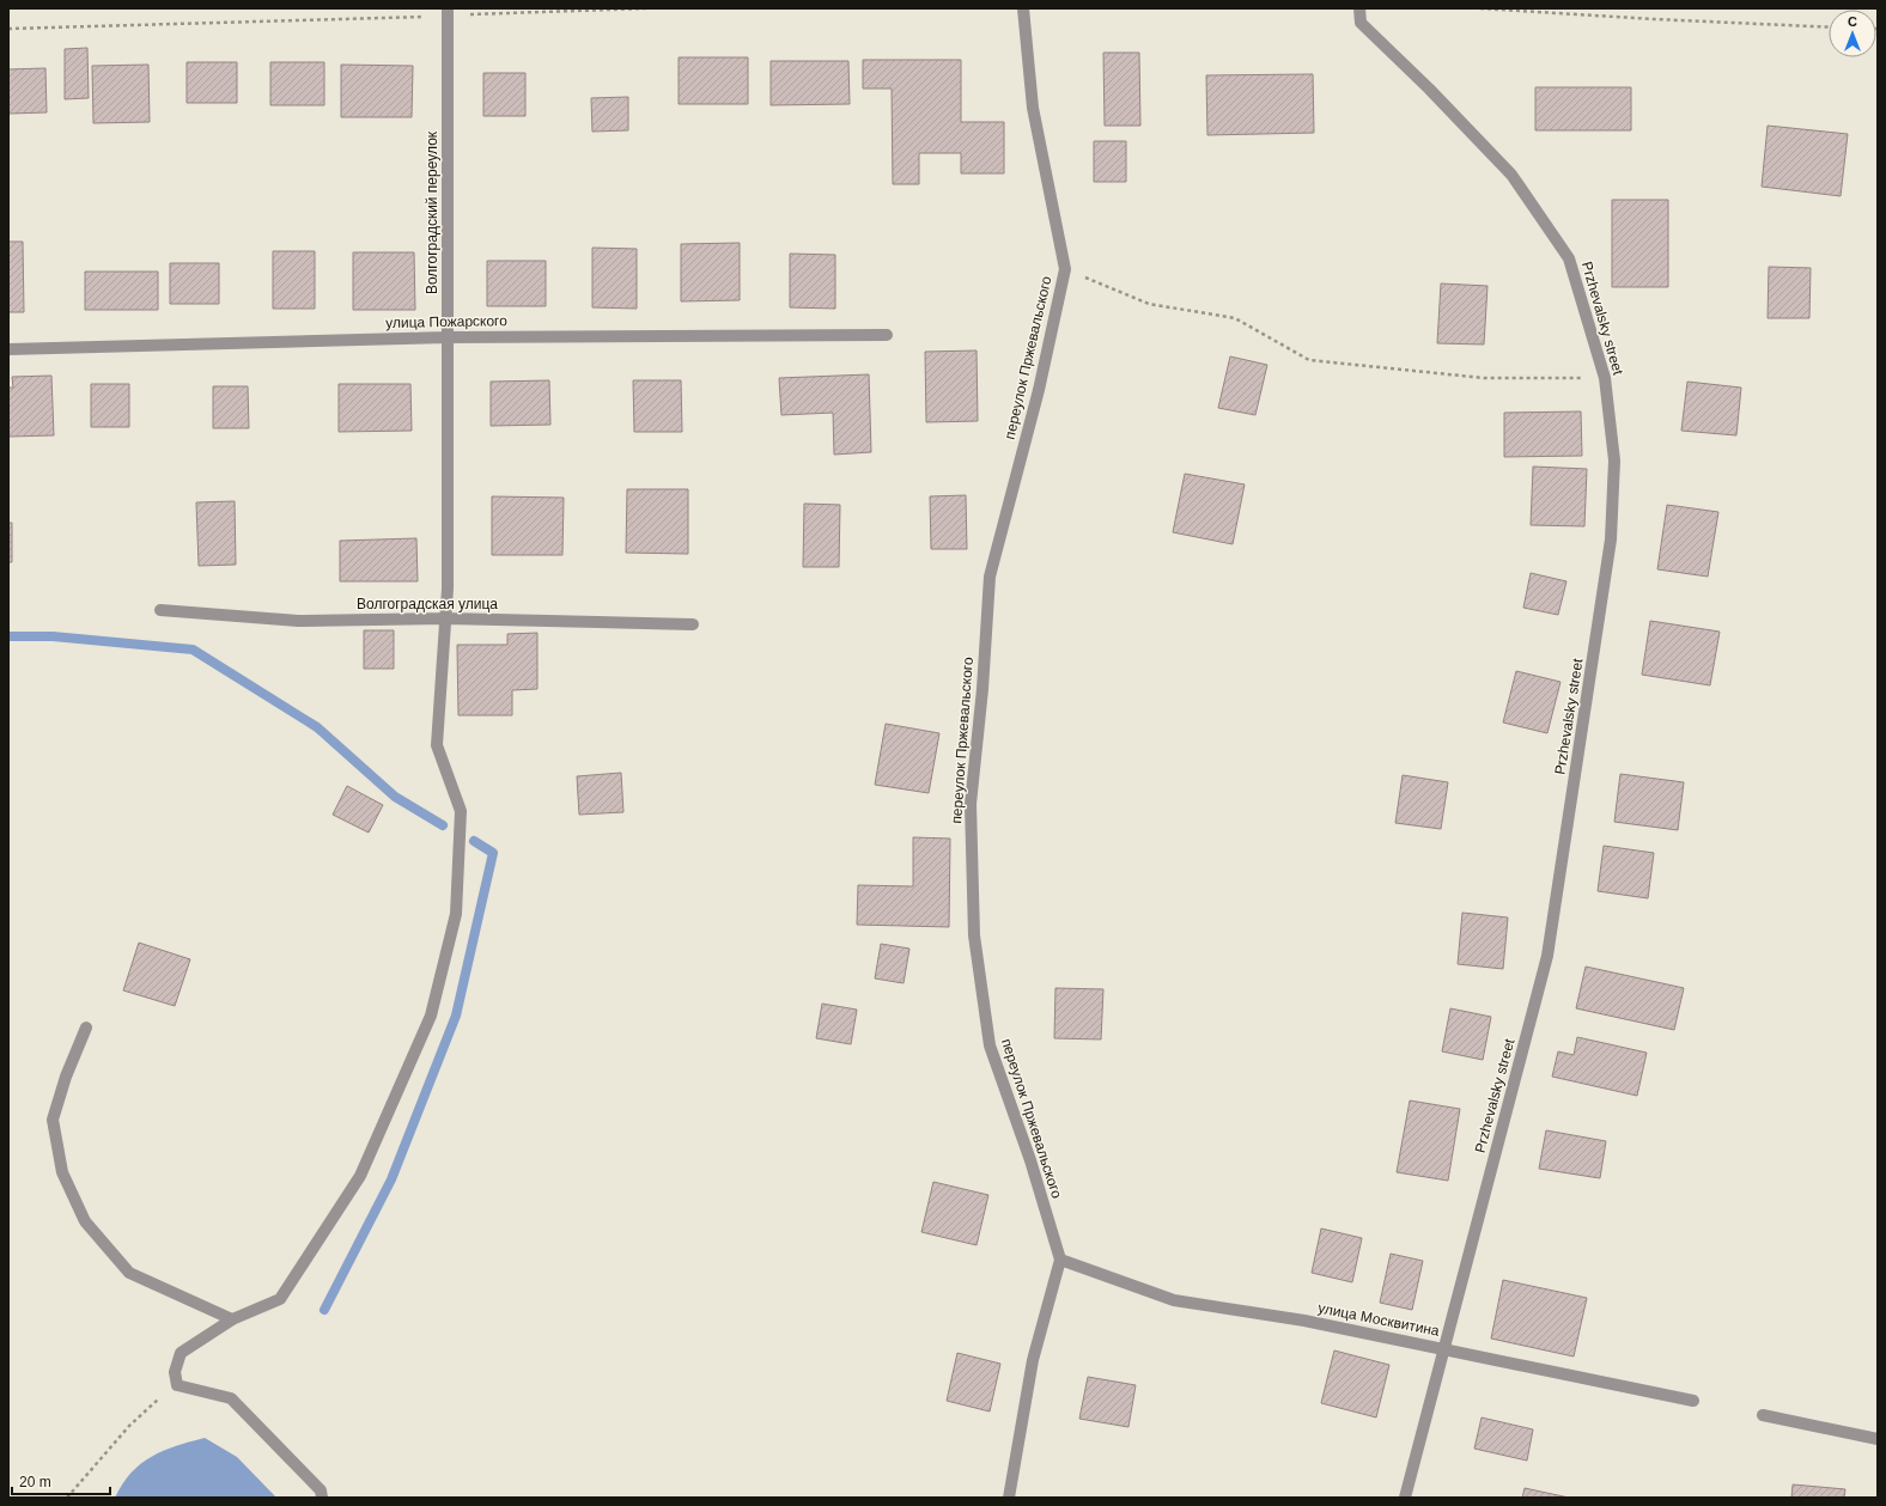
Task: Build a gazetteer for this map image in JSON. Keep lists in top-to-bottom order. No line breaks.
{"streets":{"street":["Волгоградский переулок","Przhevalsky street","улица Пожарского","переулок Пржевальского","Волгоградская улица","улица Москвитина"]},"crossings":[["Волгоградский переулок","улица Пожарского"],["Волгоградский переулок","Волгоградская улица"],["Przhevalsky street","улица Москвитина"],["переулок Пржевальского","улица Москвитина"]],"scale_bar":"20 m","north":"top"}
